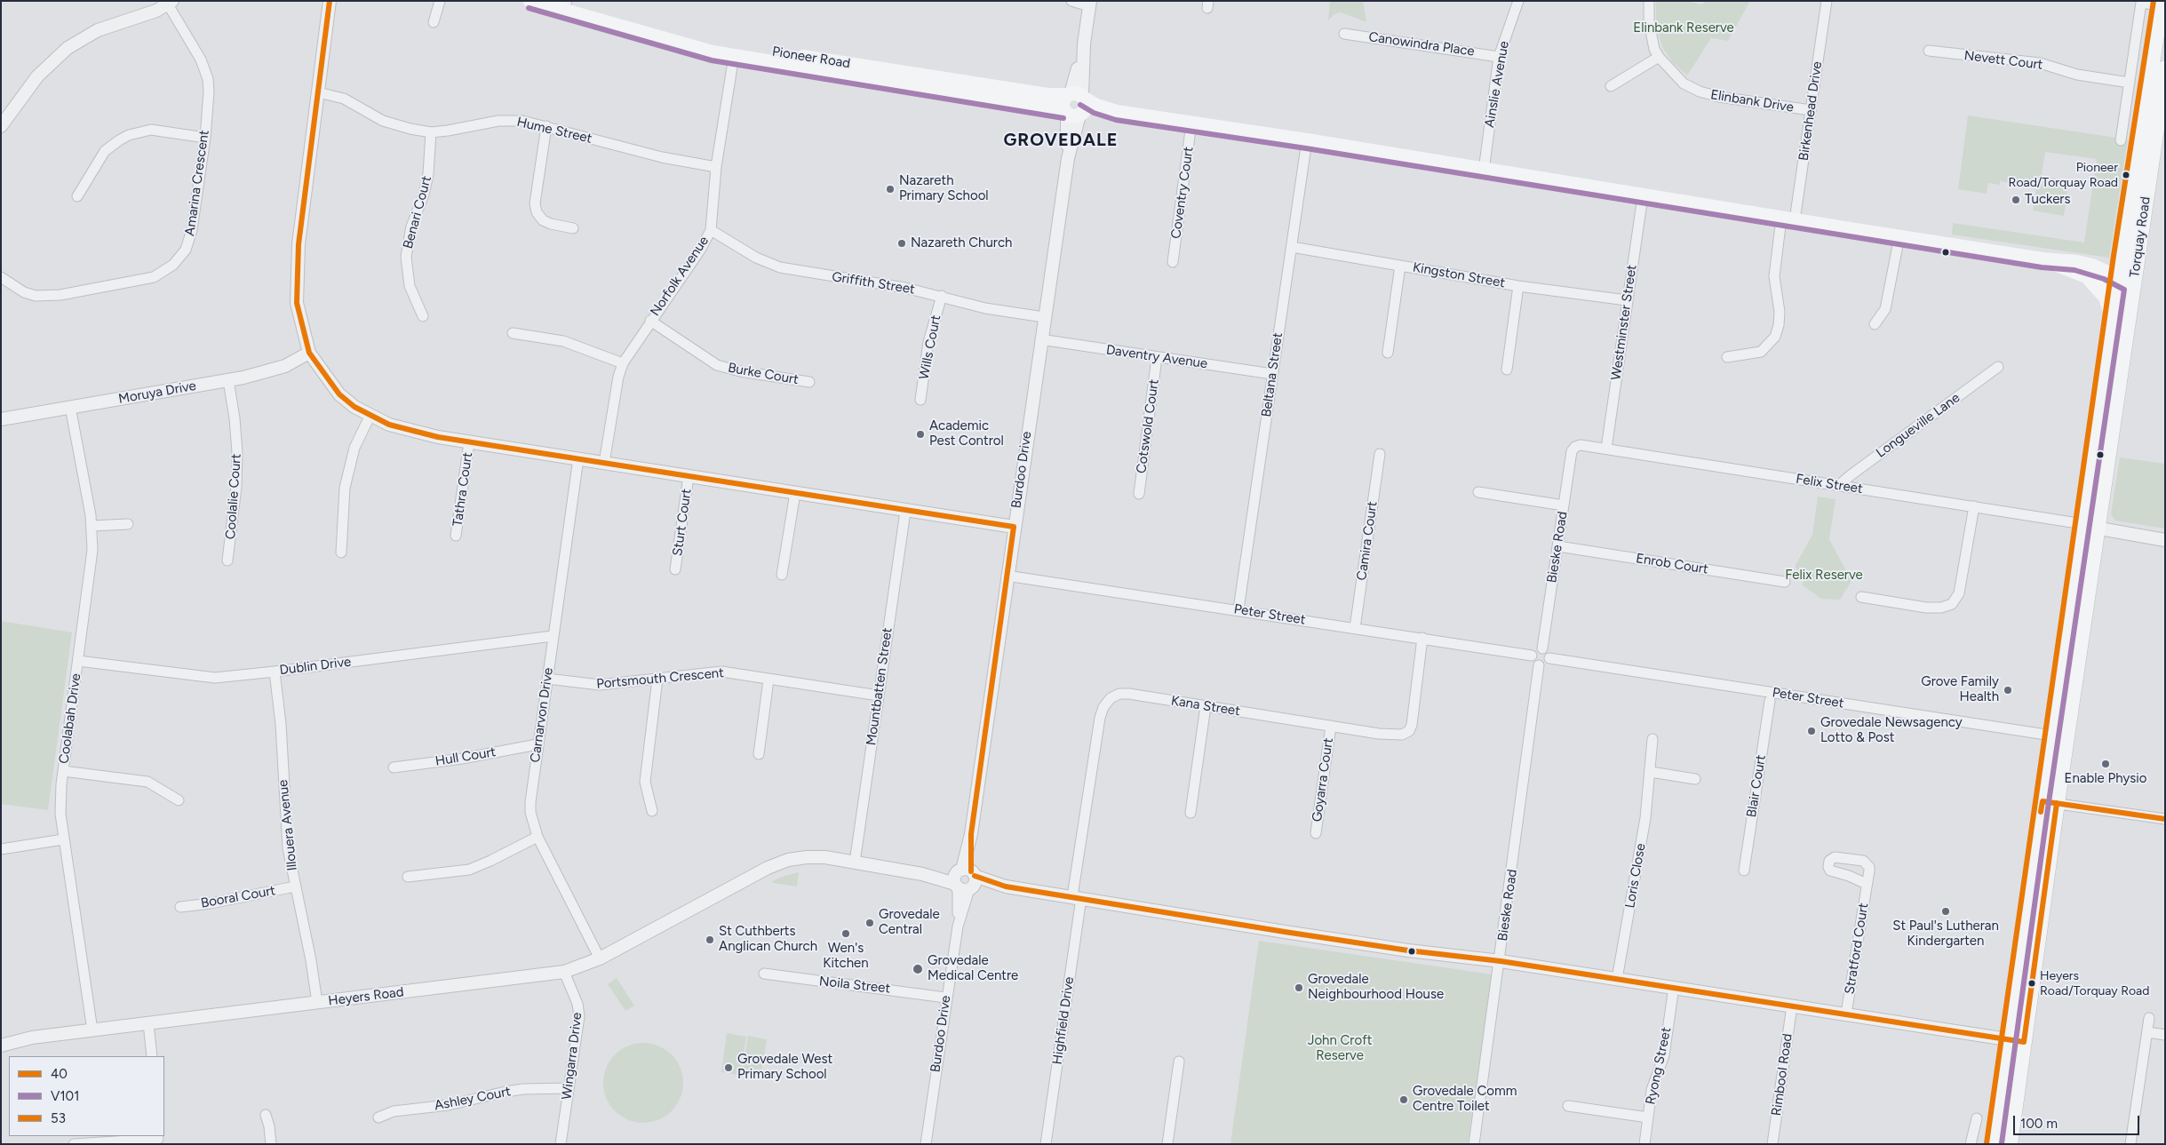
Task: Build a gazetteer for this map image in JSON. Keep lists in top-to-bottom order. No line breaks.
{"streets":{"main road":["Pioneer Road","Torquay Road"],"street":["Canowindra Place","Nevett Court","Ainslie Avenue","Elinbank Drive","Birkenhead Drive","Hume Street","Amarina Crescent","Coventry Court","Benari Court","Kingston Street","Norfolk Avenue","Griffith Street","Westminster Street","Wills Court","Daventry Avenue","Burke Court","Beltana Street","Moruya Drive","Longueville Lane","Cotswold Court","Burdoo Drive","Felix Street","Tathra Court","Coolalie Court","Sturt Court","Camira Court","Bieske Road","Enrob Court","Peter Street","Dublin Drive","Portsmouth Crescent","Mountbatten Street","Kana Street","Carnarvon Drive","Coolabah Drive","Hull Court","Goyarra Court","Blair Court","Illouera Avenue","Loris Close","Booral Court","Stratford Court","Noila Street","Heyers Road","Highfield Drive","Wingarra Drive","Ryong Street","Rimbool Road","Ashley Court"]},"crossings":[["Canowindra Place","Ainslie Avenue"],["Pioneer Road","Ainslie Avenue"],["Pioneer Road","Birkenhead Drive"],["Pioneer Road","Coventry Court"],["Pioneer Road","Torquay Road"],["Pioneer Road","Norfolk Avenue"],["Pioneer Road","Westminster Street"],["Pioneer Road","Beltana Street"],["Pioneer Road","Burdoo Drive"],["Elinbank Drive","Birkenhead Drive"],["Hume Street","Benari Court"],["Hume Street","Norfolk Avenue"],["Torquay Road","Felix Street"],["Torquay Road","Peter Street"],["Torquay Road","Heyers Road"],["Kingston Street","Westminster Street"],["Kingston Street","Beltana Street"],["Norfolk Avenue","Griffith Street"],["Norfolk Avenue","Burke Court"],["Griffith Street","Wills Court"],["Griffith Street","Burdoo Drive"],["Westminster Street","Felix Street"],["Daventry Avenue","Beltana Street"],["Daventry Avenue","Cotswold Court"],["Daventry Avenue","Burdoo Drive"],["Beltana Street","Peter Street"],["Moruya Drive","Coolalie Court"],["Moruya Drive","Coolabah Drive"],["Longueville Lane","Felix Street"],["Burdoo Drive","Peter Street"],["Burdoo Drive","Noila Street"],["Burdoo Drive","Heyers Road"],["Felix Street","Bieske Road"],["Camira Court","Peter Street"],["Bieske Road","Enrob Court"],["Bieske Road","Peter Street"],["Bieske Road","Heyers Road"],["Peter Street","Kana Street"],["Dublin Drive","Carnarvon Drive"],["Dublin Drive","Coolabah Drive"],["Dublin Drive","Illouera Avenue"],["Portsmouth Crescent","Mountbatten Street"],["Portsmouth Crescent","Carnarvon Drive"],["Mountbatten Street","Heyers Road"],["Kana Street","Goyarra Court"],["Kana Street","Heyers Road"],["Kana Street","Highfield Drive"],["Carnarvon Drive","Hull Court"],["Carnarvon Drive","Heyers Road"],["Coolabah Drive","Heyers Road"],["Illouera Avenue","Booral Court"],["Illouera Avenue","Heyers Road"],["Loris Close","Heyers Road"],["Stratford Court","Heyers Road"],["Heyers Road","Highfield Drive"],["Heyers Road","Wingarra Drive"],["Heyers Road","Ryong Street"],["Heyers Road","Rimbool Road"],["Wingarra Drive","Ashley Court"]],"districts":["GROVEDALE"],"parks":["Elinbank Reserve","Felix Reserve","John Croft Reserve"],"places":["Pioneer Road/Torquay Road","Nazareth Primary School","Tuckers","Nazareth Church","Academic Pest Control","Grove Family Health","Grovedale Newsagency Lotto & Post","Enable Physio","St Paul's Lutheran Kindergarten","Grovedale Central","Wen's Kitchen","St Cuthberts Anglican Church","Grovedale Medical Centre","Heyers Road/Torquay Road","Grovedale Neighbourhood House","Grovedale West Primary School","Grovedale Comm Centre Toilet"],"lines":["transit line 40","transit line 53","transit line V101"],"legend":["40","V101","53"],"scale_bar":"100 m"}
